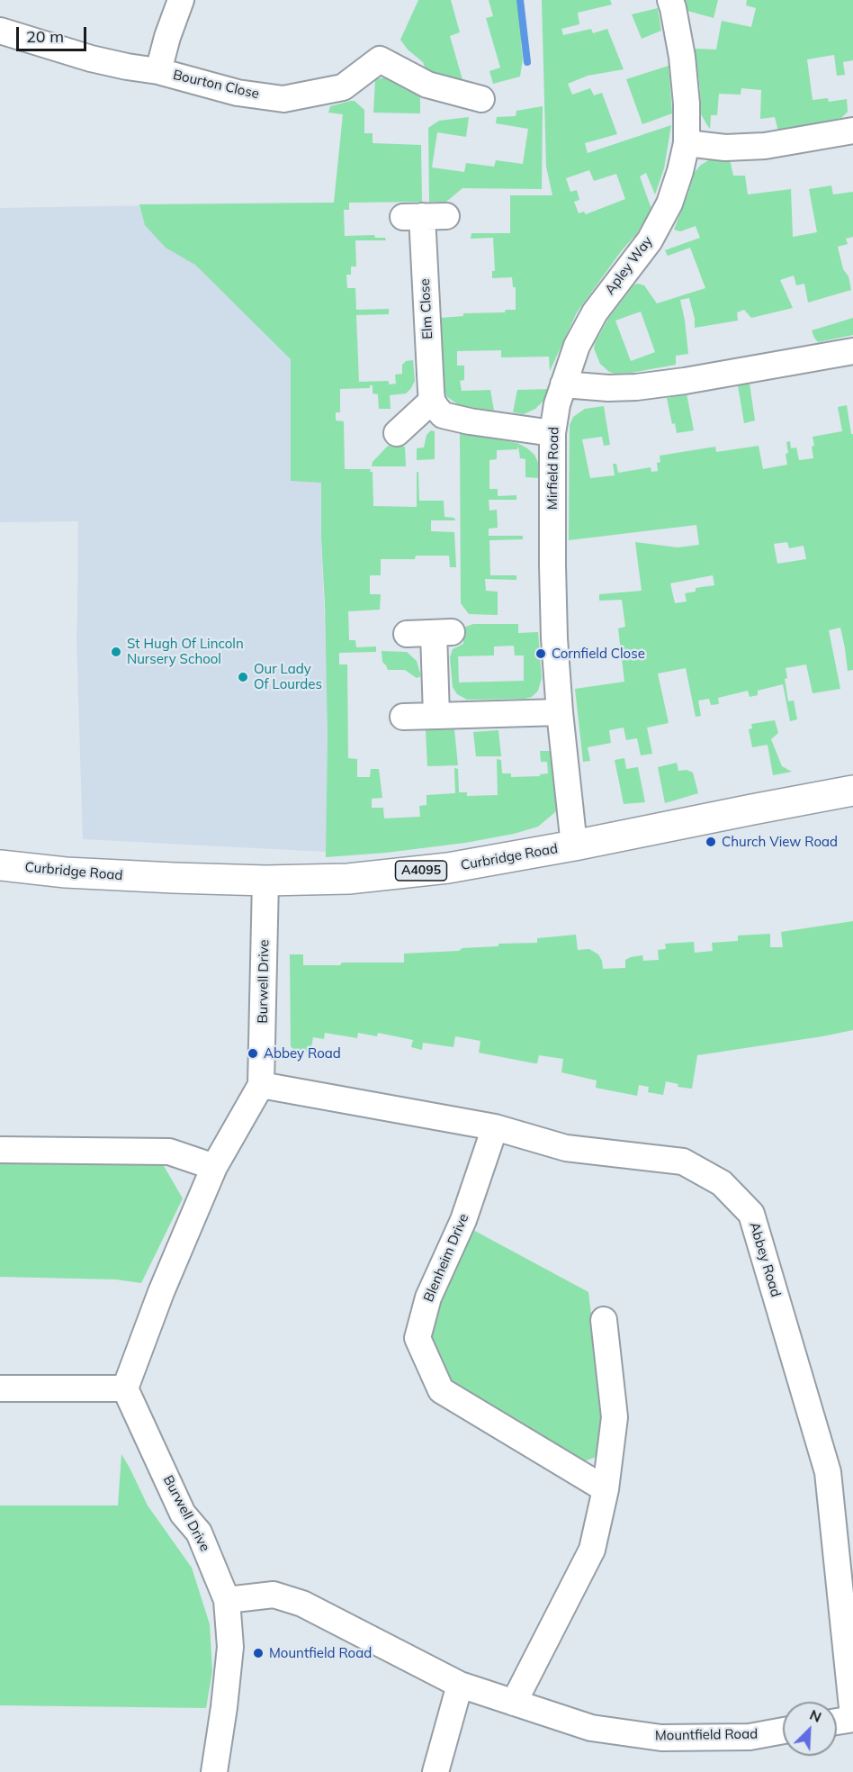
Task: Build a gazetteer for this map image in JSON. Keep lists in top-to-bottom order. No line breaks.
{"streets":{"main road":["Curbridge Road","A4095"],"street":["Bourton Close","Apley Way","Elm Close","Mirfield Road","Burwell Drive","Blenheim Drive","Abbey Road","Mountfield Road"]},"crossings":[["Apley Way","Mirfield Road"],["Mirfield Road","Curbridge Road"],["Curbridge Road","Burwell Drive"],["Burwell Drive","Abbey Road"],["Burwell Drive","Mountfield Road"],["Blenheim Drive","Abbey Road"]],"places":["St Hugh Of Lincoln Nursery School","Cornfield Close","Our Lady Of Lourdes","Church View Road","Abbey Road","Mountfield Road"],"scale_bar":"20 m","north":"top right"}
